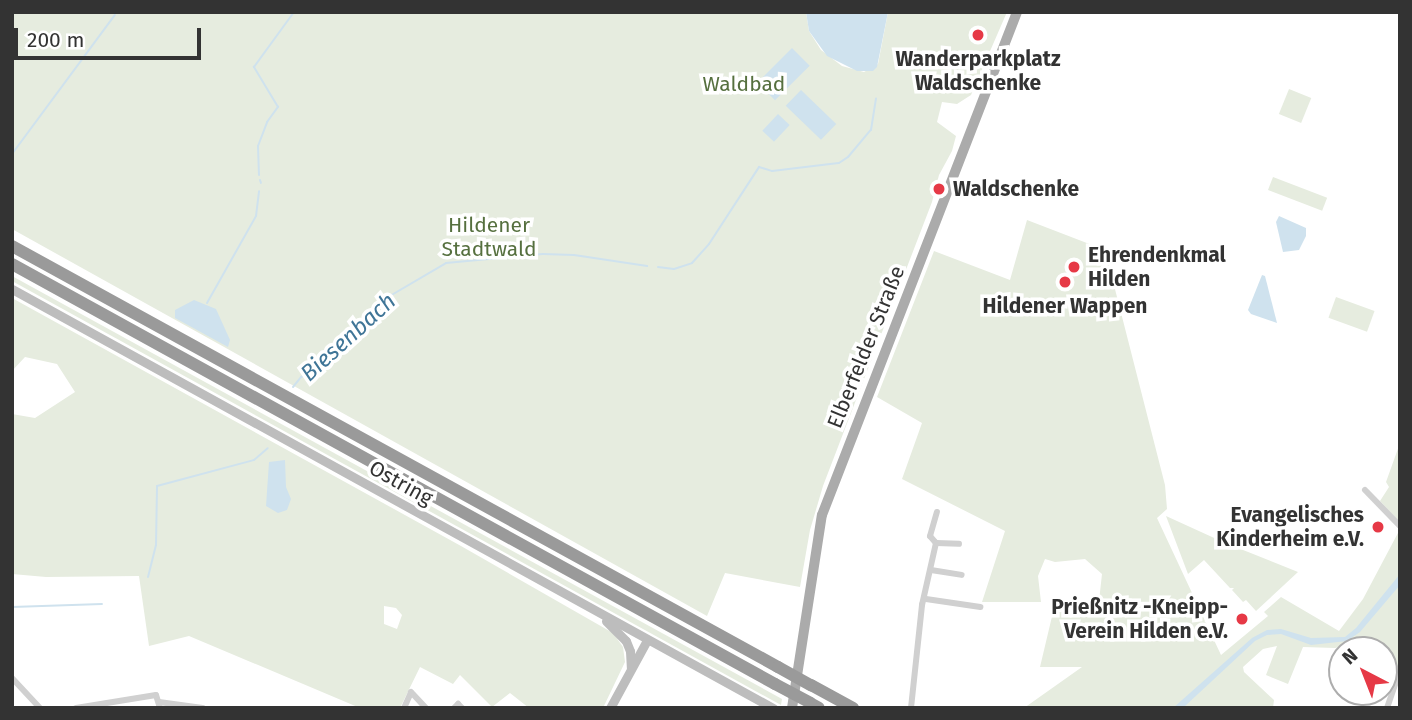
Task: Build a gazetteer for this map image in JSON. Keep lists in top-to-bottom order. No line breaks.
{"streets":{"main road":["Elberfelder Straße","Ostring"]},"water":["Biesenbach"],"parks":["Waldbad","Hildener Stadtwald"],"places":["Wanderparkplatz Waldschenke","Waldschenke","Ehrendenkmal Hilden","Hildener Wappen","Evangelisches Kinderheim e.V.","Prießnitz -Kneipp- Verein Hilden e.V."],"scale_bar":"200 m","north":"top left"}
